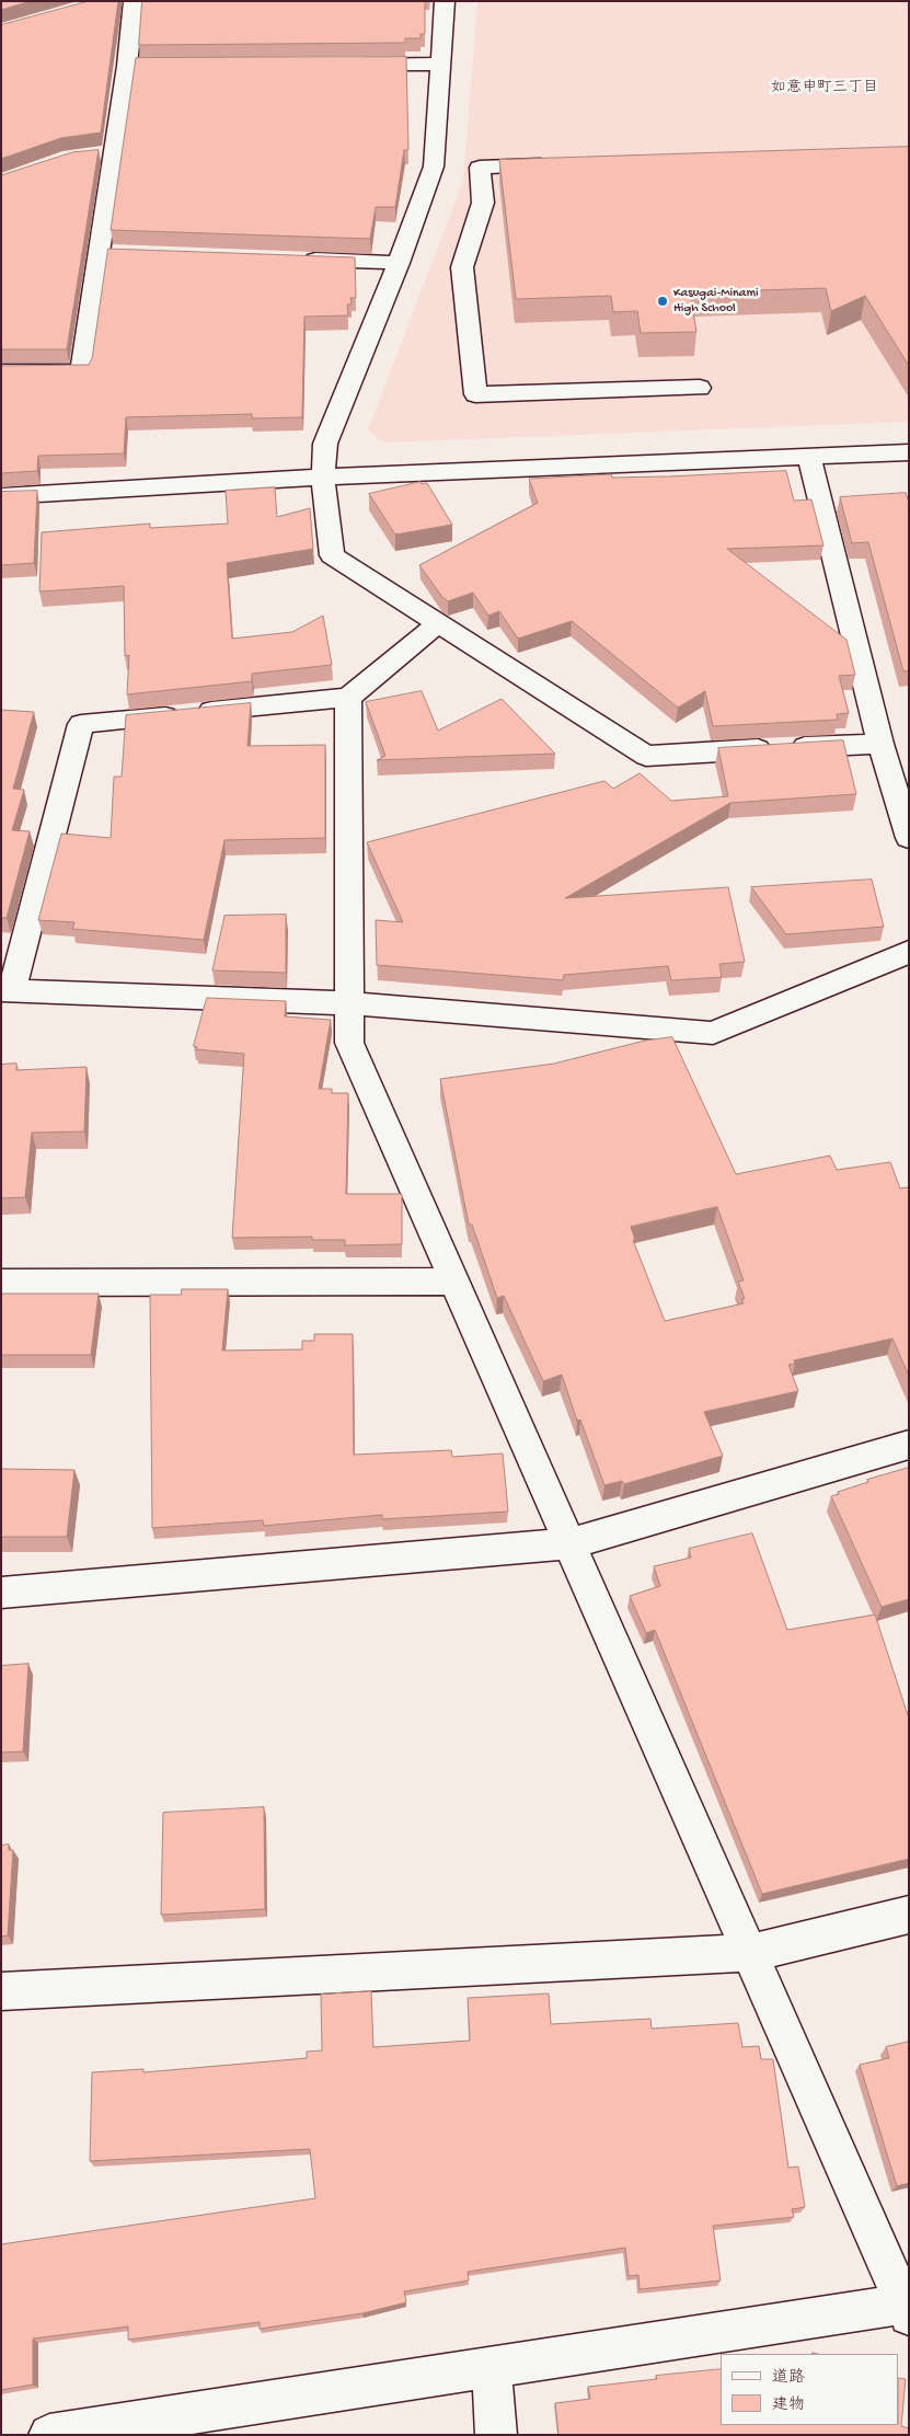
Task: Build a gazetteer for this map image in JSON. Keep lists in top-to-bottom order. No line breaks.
{"districts":["如意申町三丁目"],"places":["Kasugai-Minami High School"],"legend":["道路","建物"]}
